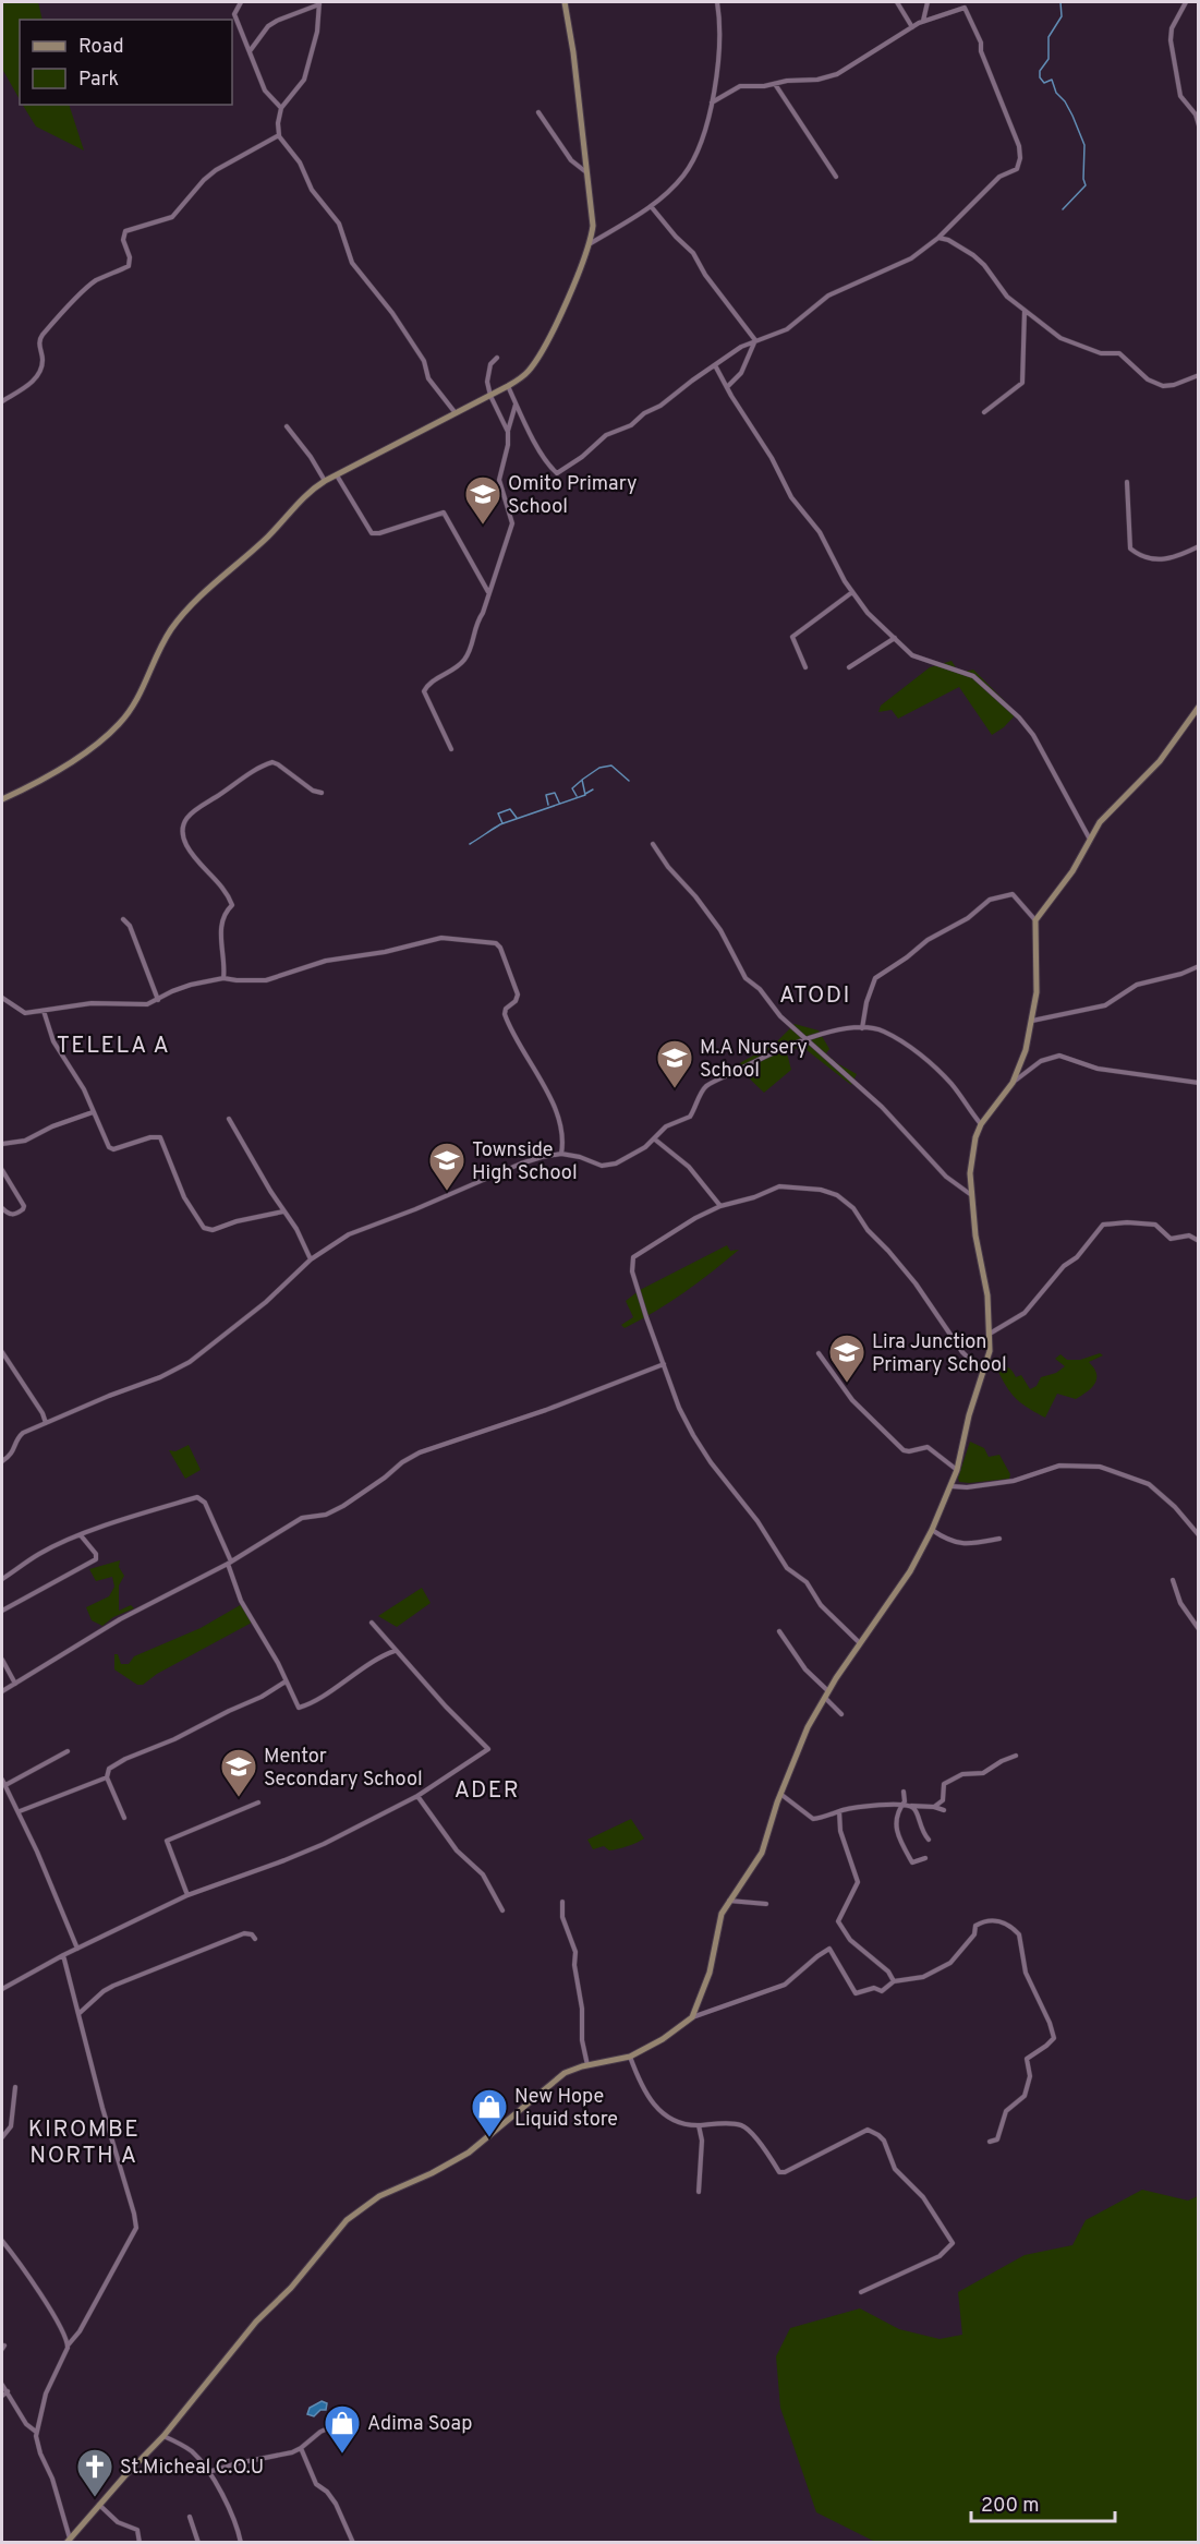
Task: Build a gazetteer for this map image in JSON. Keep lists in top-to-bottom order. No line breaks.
{"districts":["ATODI","TELELA A","ADER","KIROMBE NORTH A"],"places":{"school or university":["Omito Primary School","M.A Nursery School","Townside High School","Lira Junction Primary School","Mentor Secondary School"],"shop":["New Hope Liquid store","Adima Soap"],"church":["St.Micheal C.O.U"]},"legend":["Road","Park"],"scale_bar":"200 m"}
